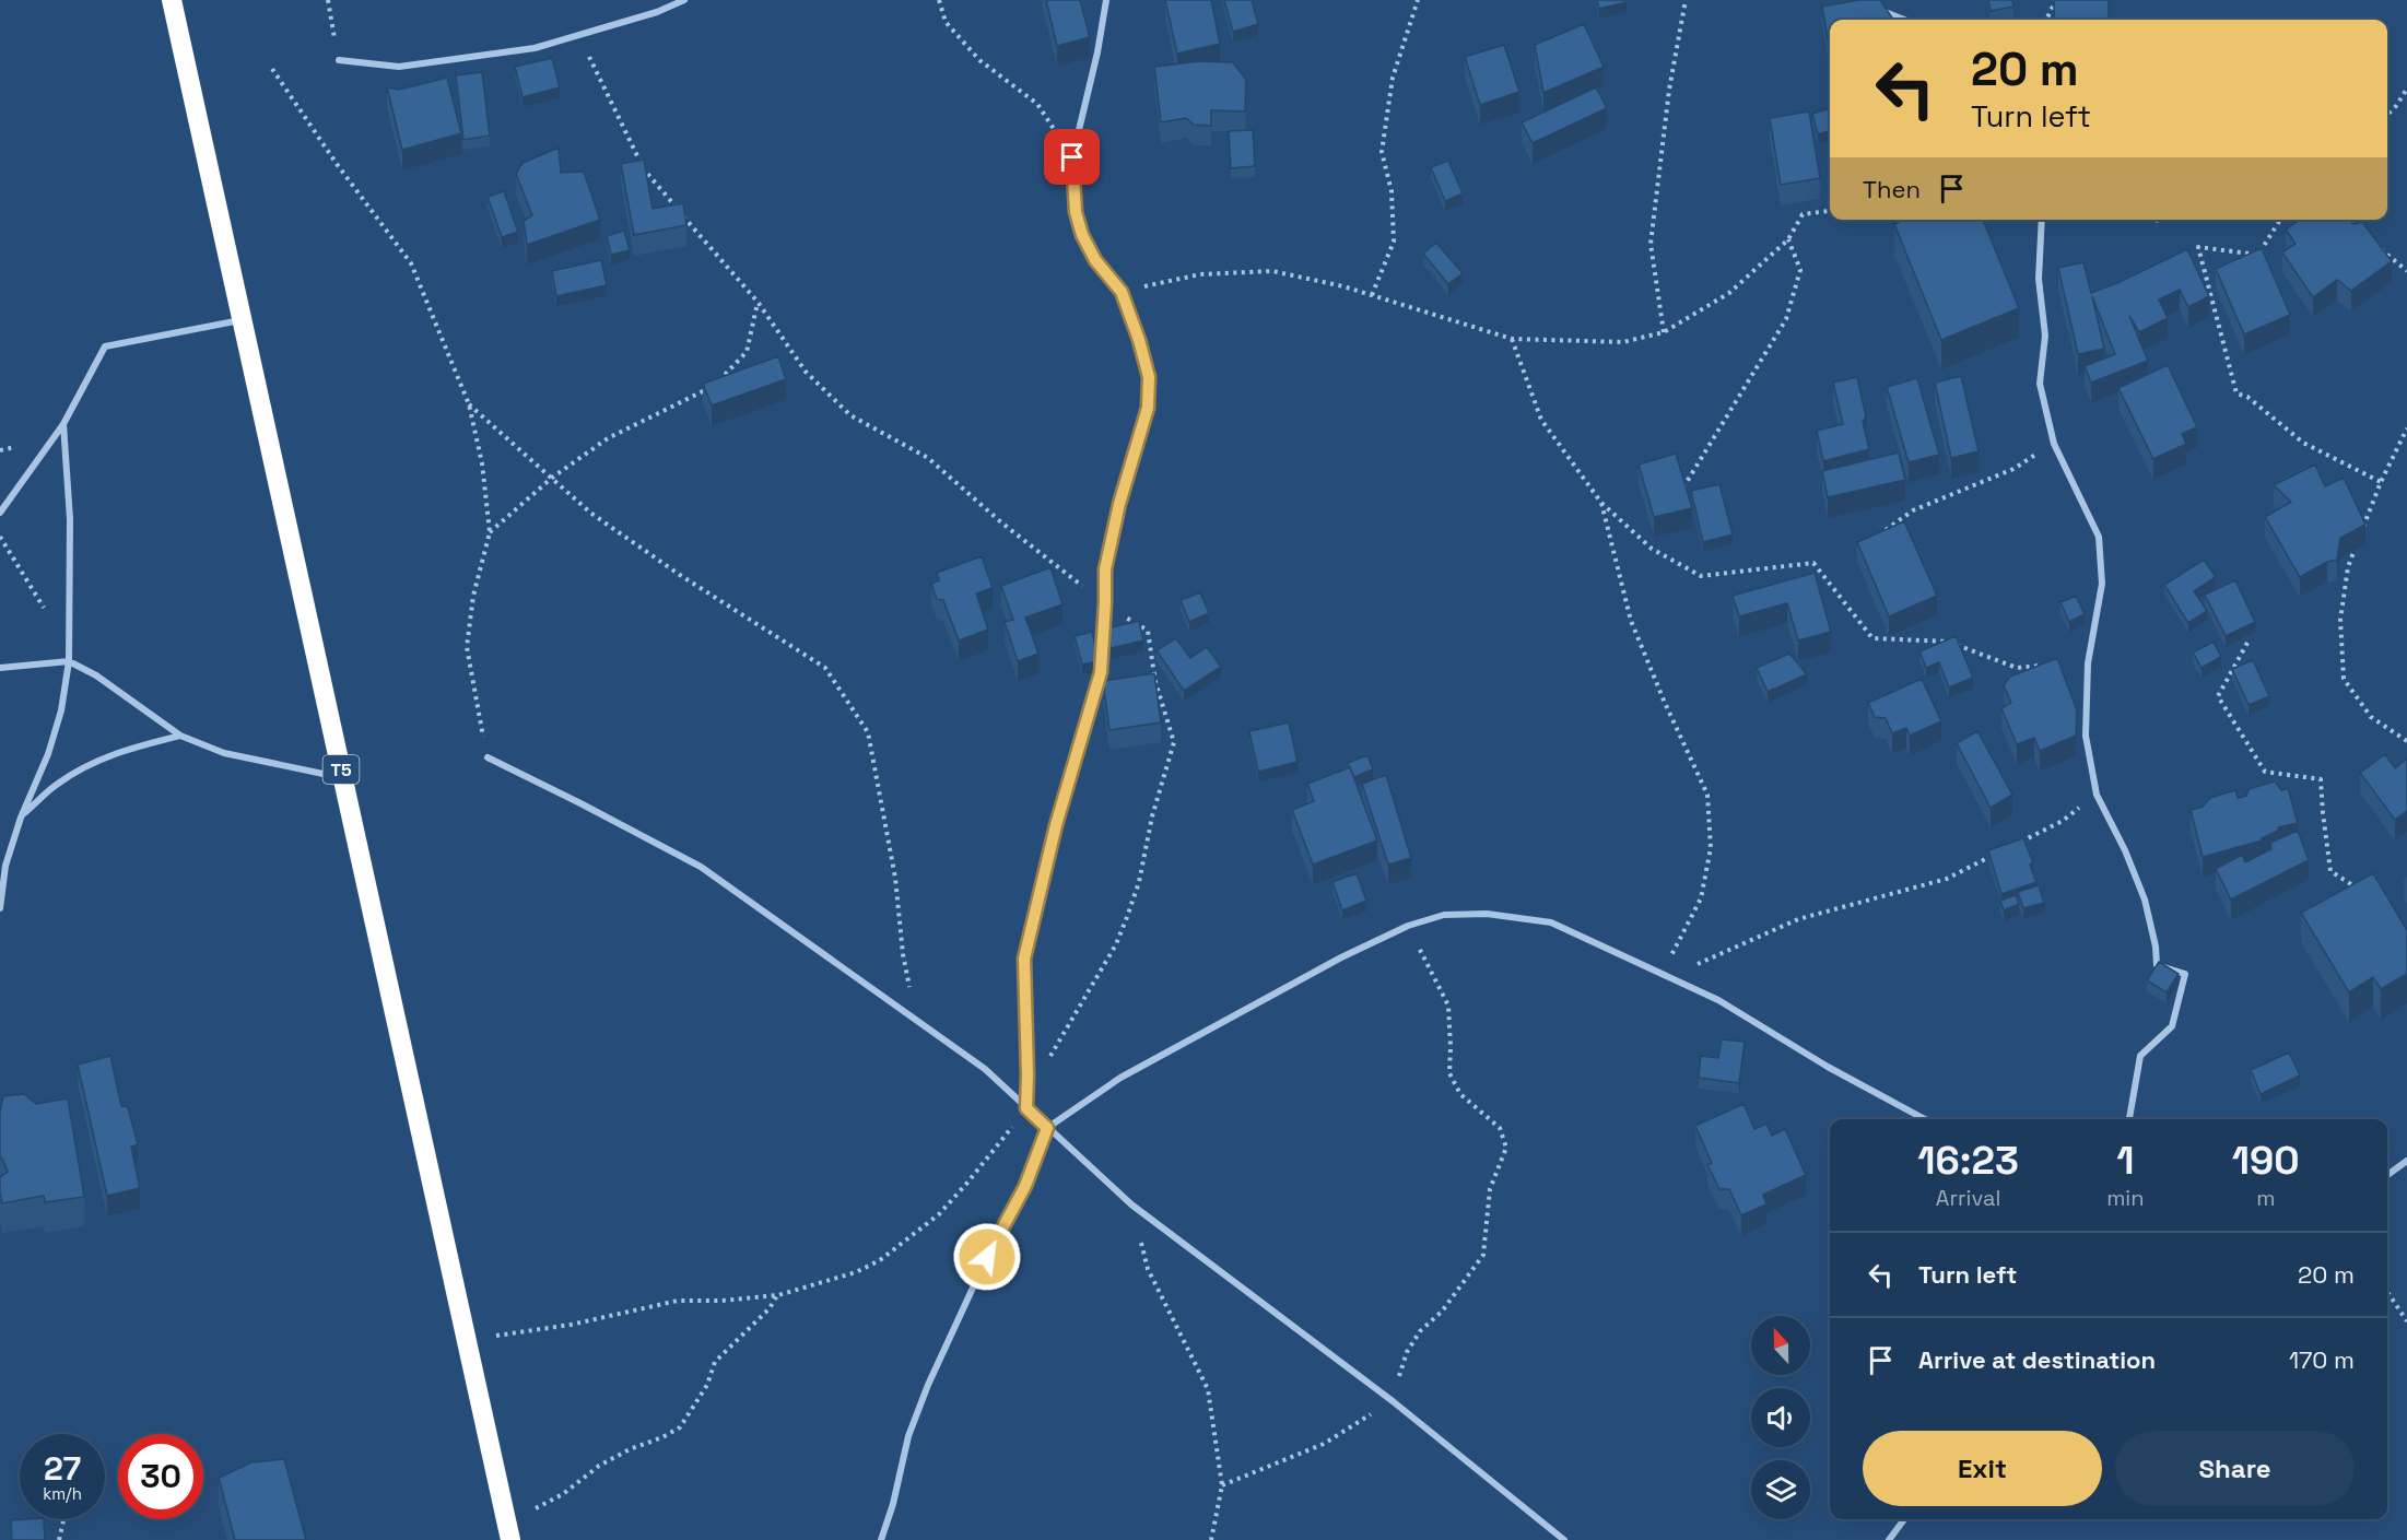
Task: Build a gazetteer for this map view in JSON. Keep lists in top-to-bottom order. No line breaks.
{"streets":{"highway":["T5"]},"north":"top","page":{"turn":["20 m","Turn left"],"then":"Then","eta":["16:23","Arrival","1","min","190","m"],"list":[{"name":"Turn left","value":"20 m"},{"name":"Arrive at destination","value":"170 m"}],"buttons":["Exit","Share"],"speed":"27 km/h","limit":"30"}}
